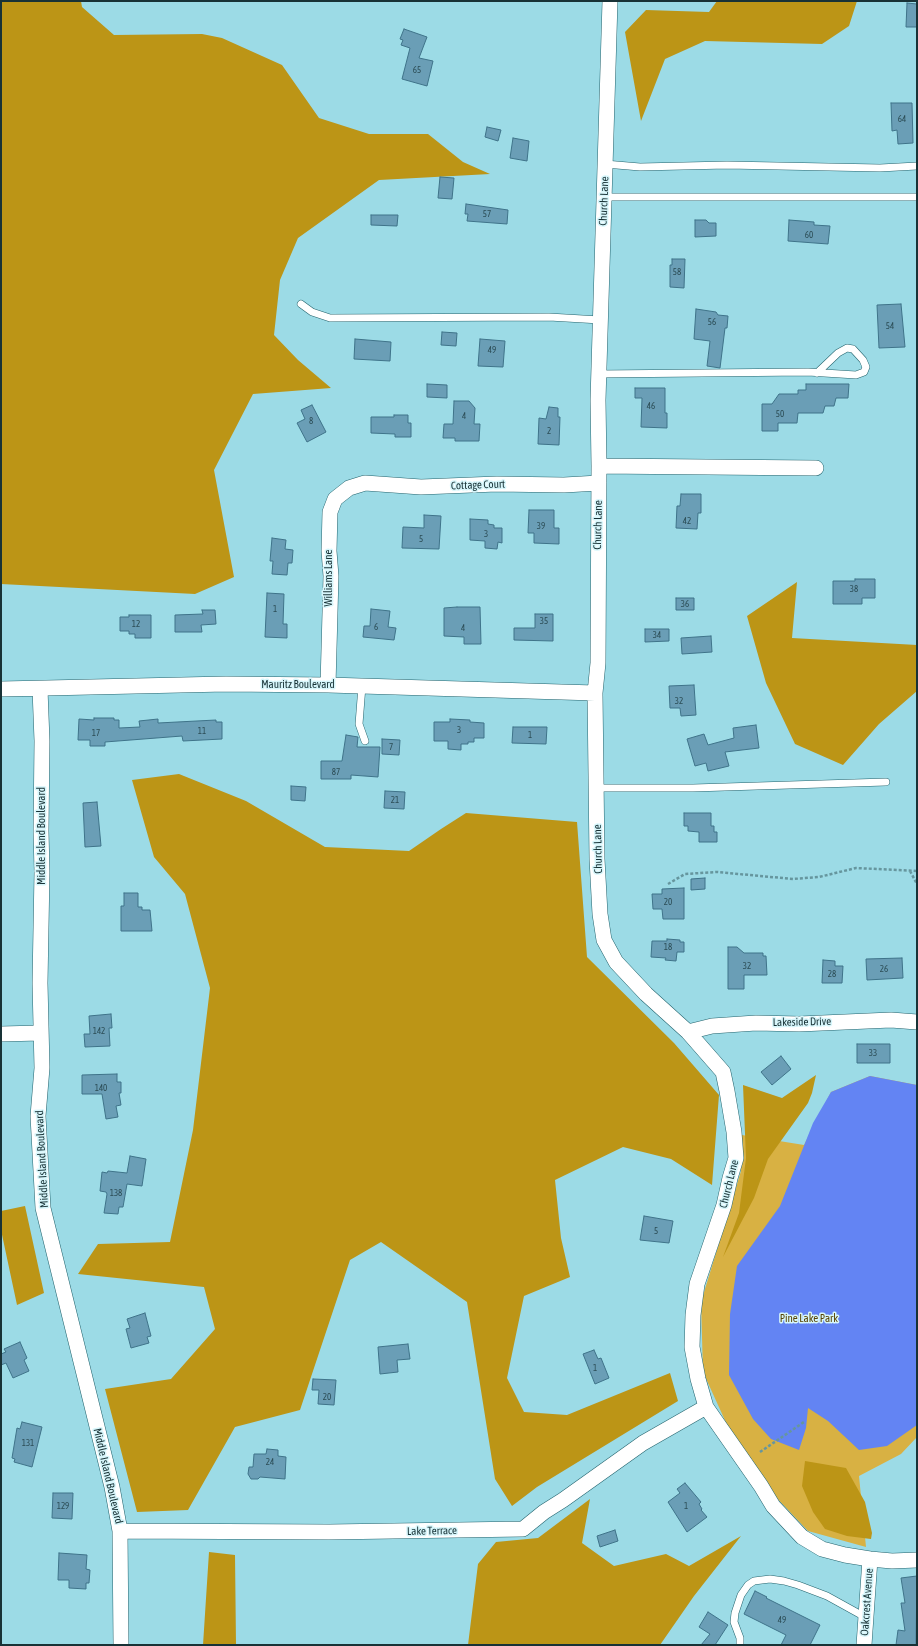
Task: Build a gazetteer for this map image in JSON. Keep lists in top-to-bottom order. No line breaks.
{"streets":{"street":["Church Lane","Cottage Court","Williams Lane","Mauritz Boulevard","Middle Island Boulevard","Lakeside Drive","Lake Terrace","Oakcrest Avenue"]},"crossings":[["Church Lane","Cottage Court"],["Church Lane","Mauritz Boulevard"],["Church Lane","Lakeside Drive"],["Church Lane","Lake Terrace"],["Church Lane","Oakcrest Avenue"],["Cottage Court","Williams Lane"],["Williams Lane","Mauritz Boulevard"],["Mauritz Boulevard","Middle Island Boulevard"],["Middle Island Boulevard","Lake Terrace"]],"parks":["Pine Lake Park"],"house_numbers":["65","64","57","60","58","56","54","49","46","50","4","8","2","42","39","3","5","38","36","1","35","12","6","4","34","32","3","11","17","1","7","87","21","20","18","32","26","28","142","33","140","138","5","1","20","131","24","129","1","49"]}
